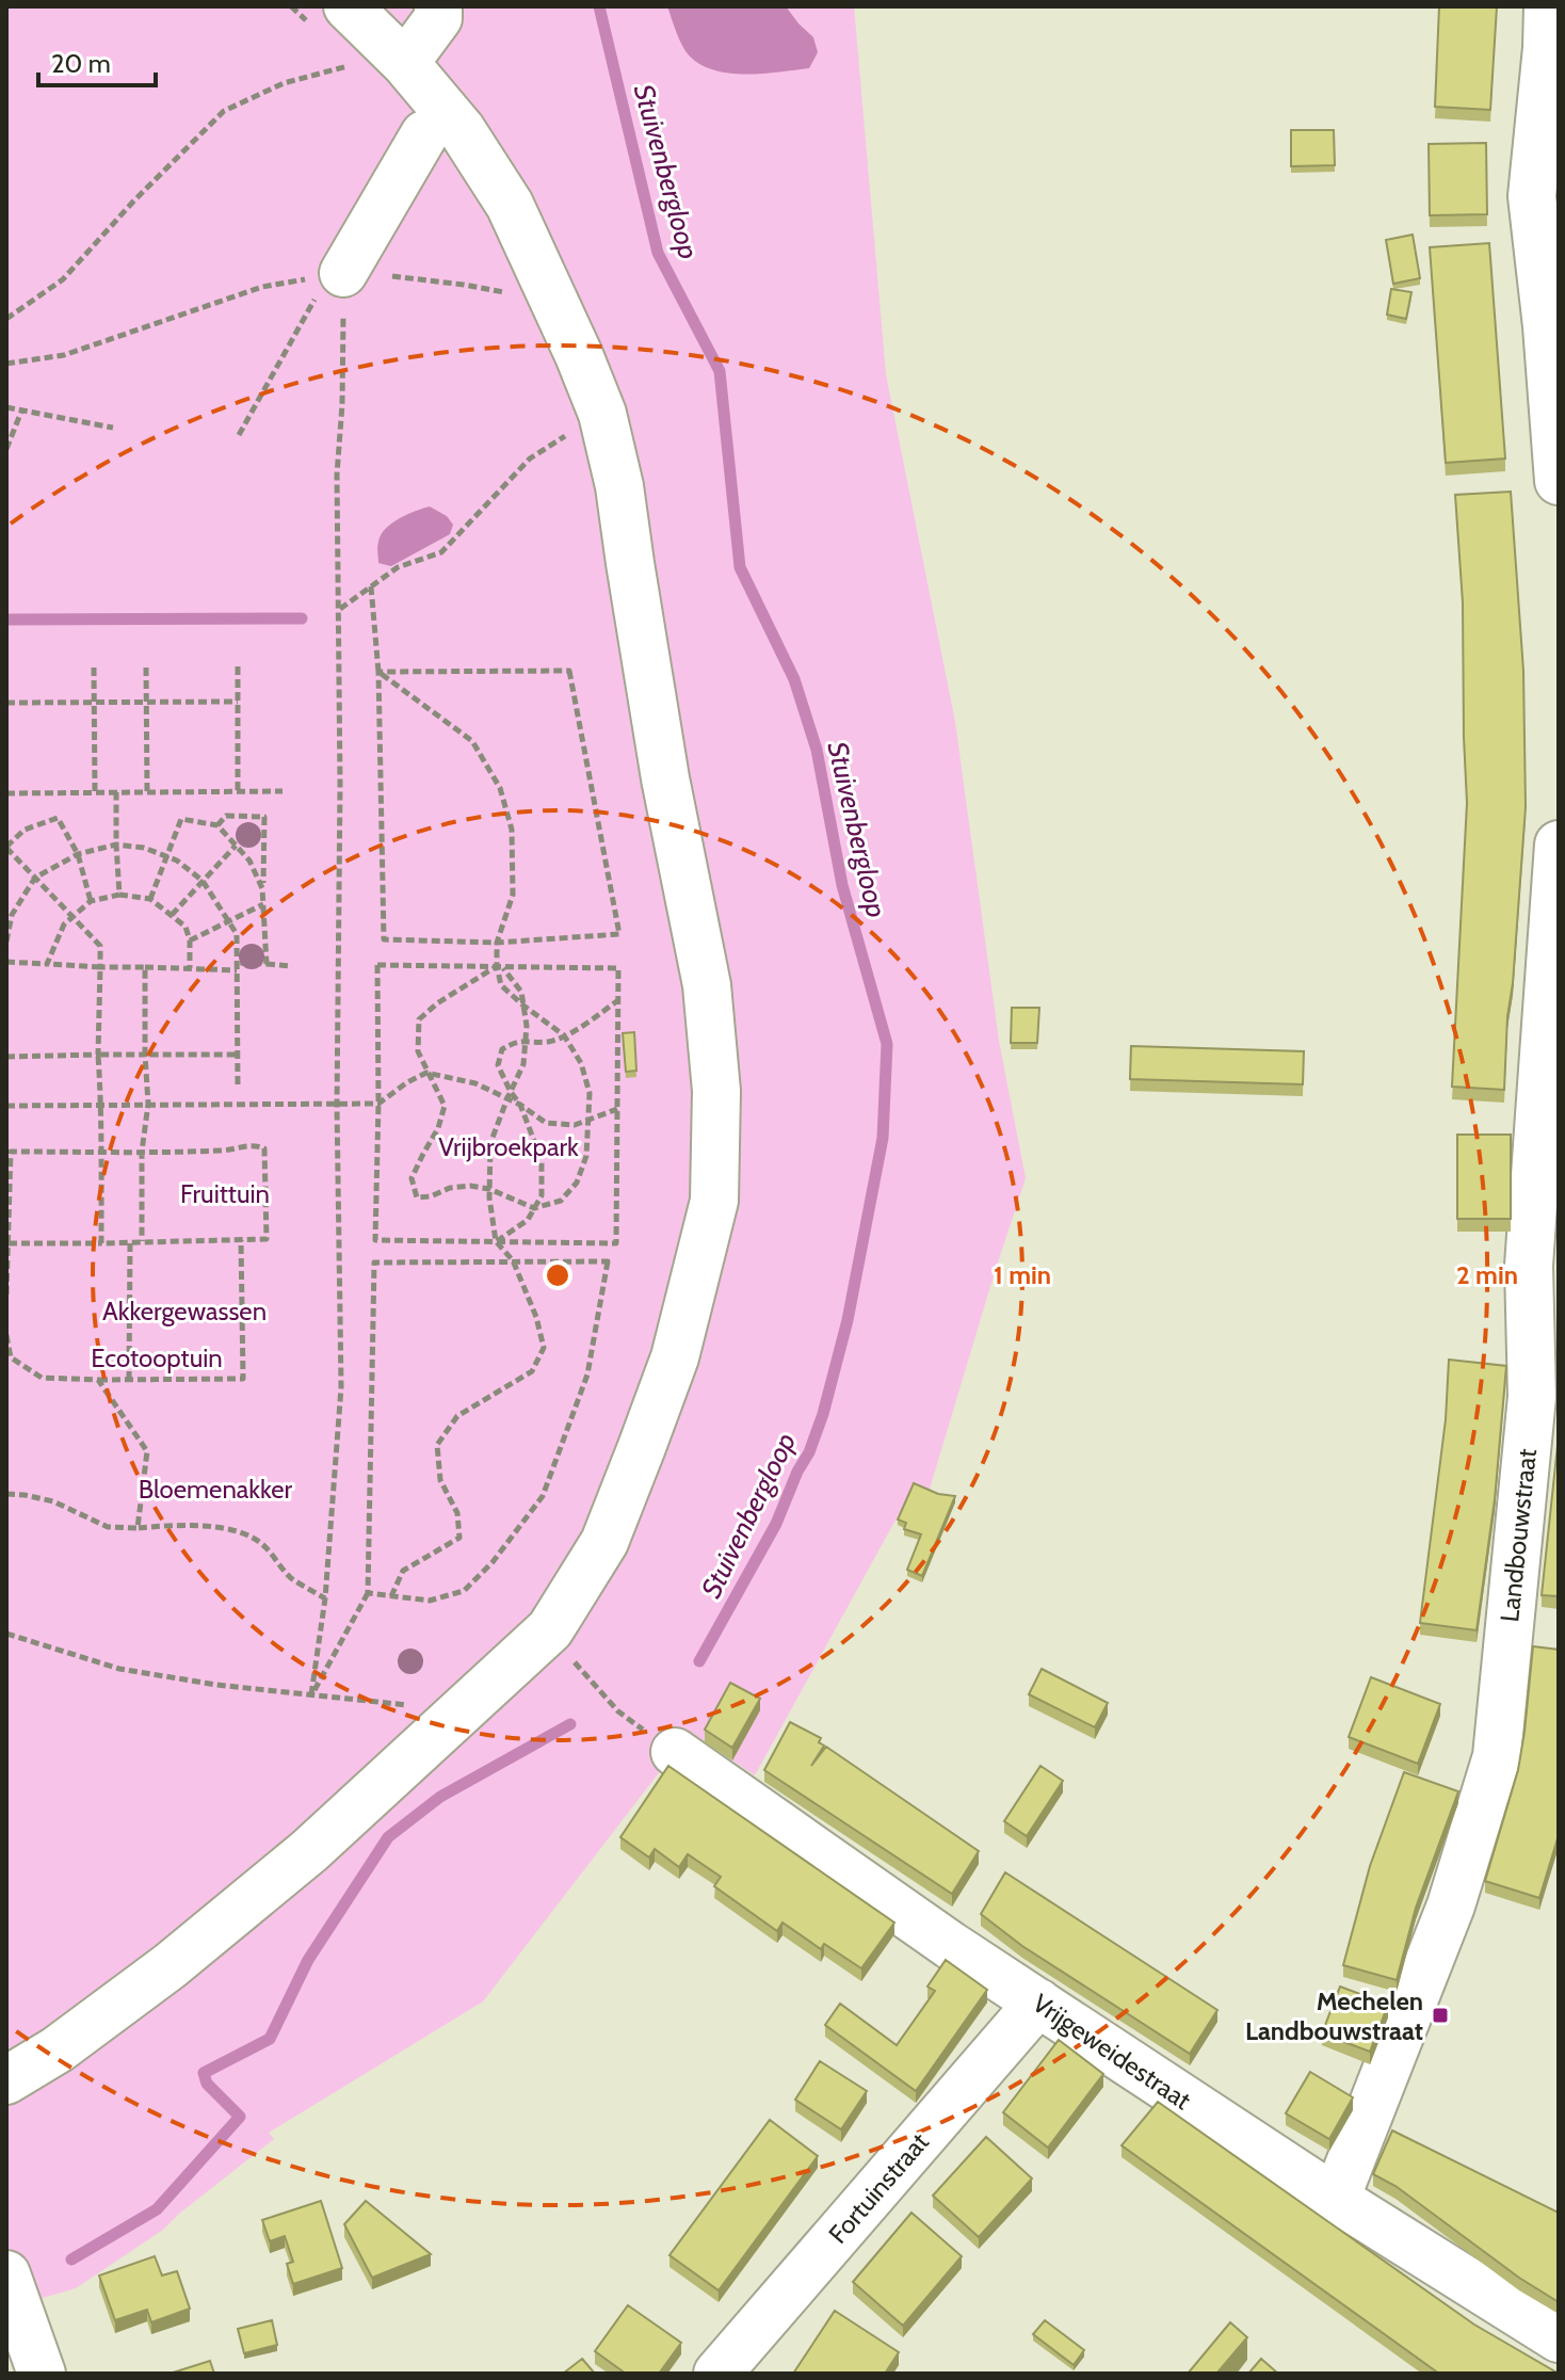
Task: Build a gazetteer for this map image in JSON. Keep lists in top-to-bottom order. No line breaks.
{"streets":{"street":["Landbouwstraat","Vrijgeweidestraat","Fortuinstraat"]},"crossings":[["Landbouwstraat","Vrijgeweidestraat"],["Vrijgeweidestraat","Fortuinstraat"]],"water":["Stuivenbergloop"],"parks":["Vrijbroekpark","Fruittuin","Akkergewassen","Ecotooptuin","Bloemenakker"],"places":{"transit":["Mechelen Landbouwstraat"]},"scale_bar":"20 m","rings":["1 min","2 min"]}
